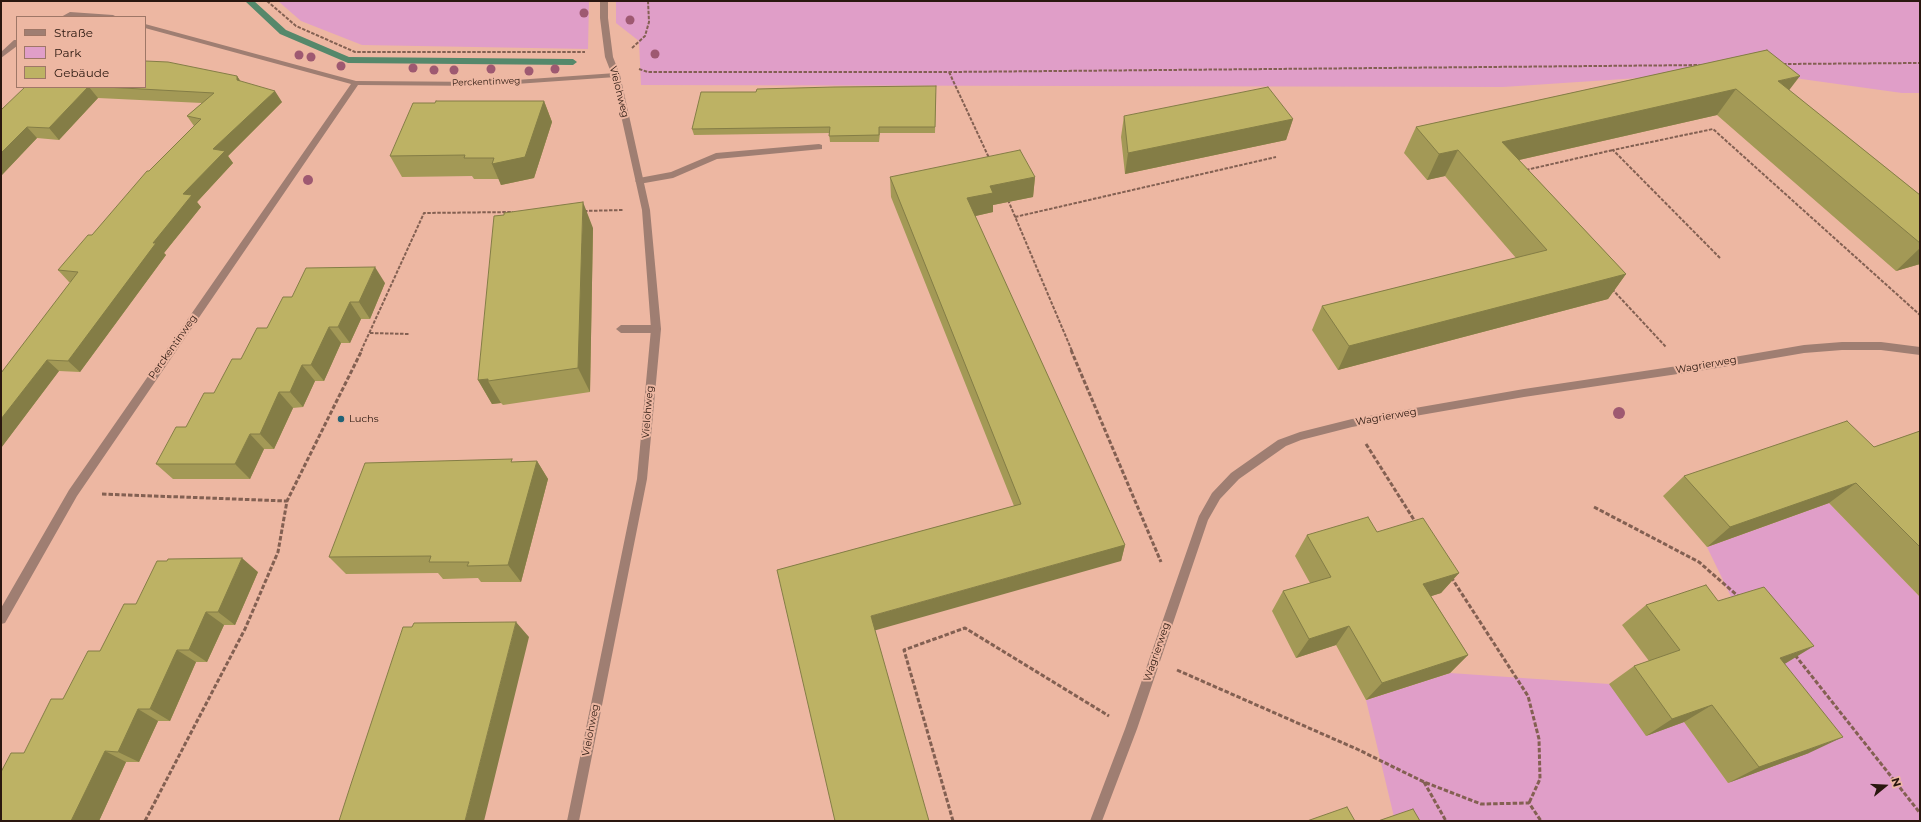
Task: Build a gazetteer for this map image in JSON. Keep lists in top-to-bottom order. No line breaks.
{"streets":{"street":["Perckentinweg","Vielohweg","Wagrierweg"]},"crossings":[["Perckentinweg","Vielohweg"]],"places":["Luchs"],"legend":["Straße","Park","Gebäude"],"north":"right"}
